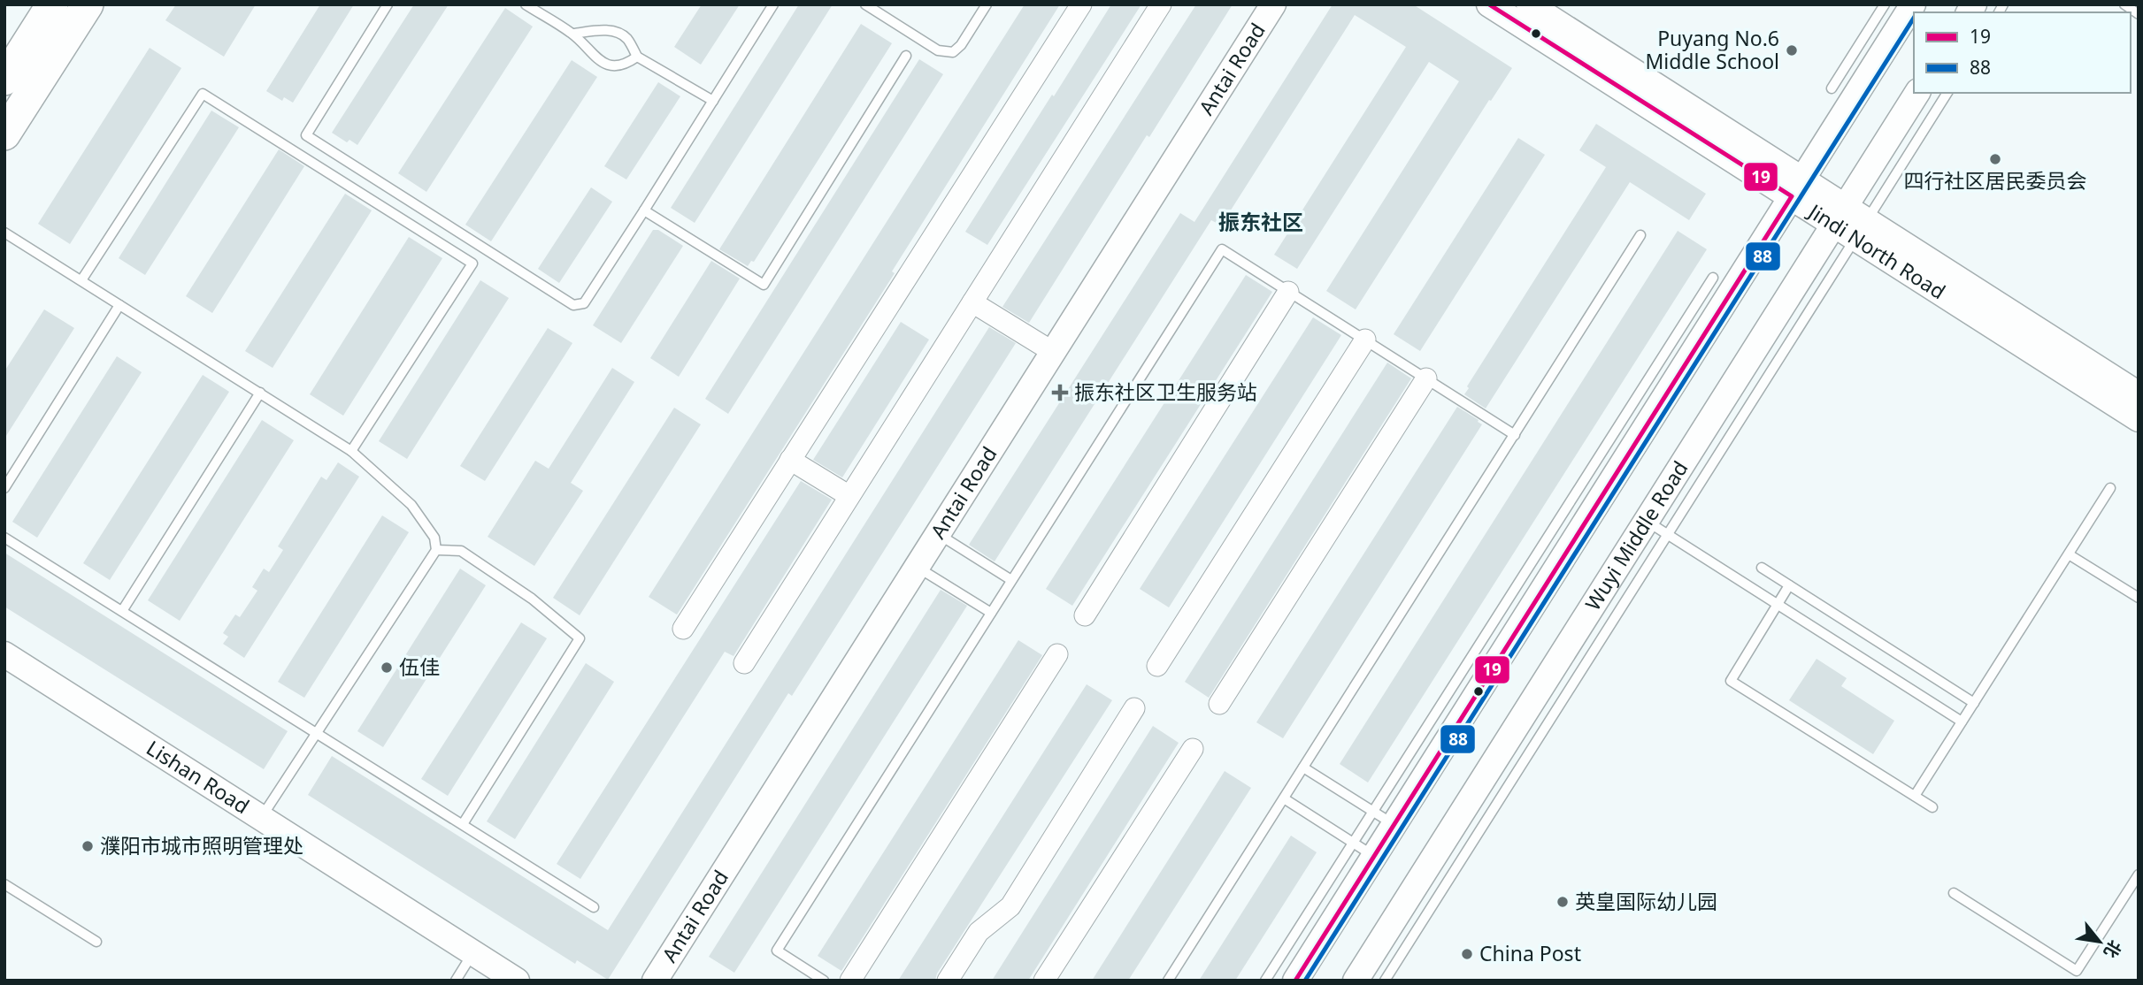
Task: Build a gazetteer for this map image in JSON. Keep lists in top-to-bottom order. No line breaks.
{"streets":{"street":["Antai Road","Jindi North Road","Wuyi Middle Road","Lishan Road"]},"crossings":[["Jindi North Road","Wuyi Middle Road"]],"districts":["振东社区"],"places":{"other":["Puyang No.6 Middle School","四行社区居民委员会","伍佳","濮阳市城市照明管理处","英皇国际幼儿园","China Post"],"health":["振东社区卫生服务站"]},"lines":["transit line 19","transit line 88"],"legend":["19","88"],"north":"bottom right"}
